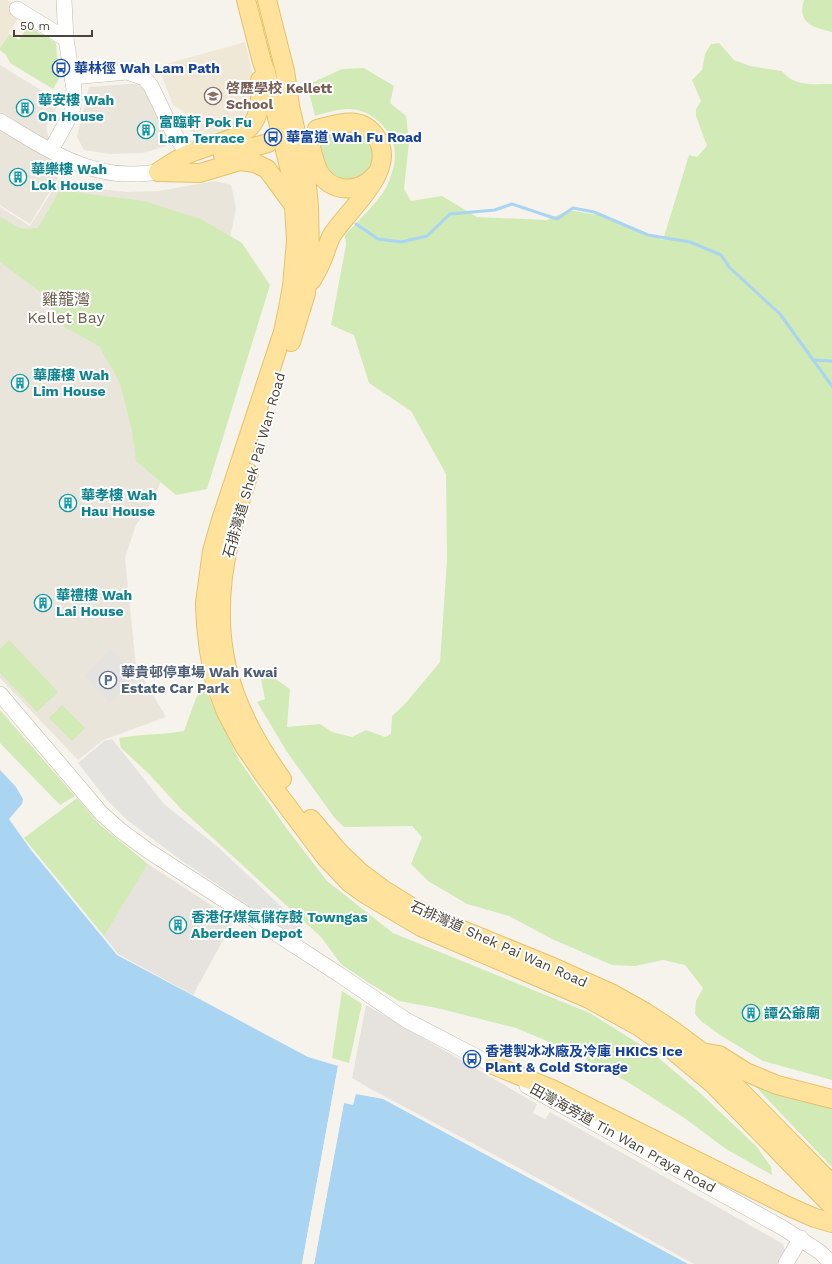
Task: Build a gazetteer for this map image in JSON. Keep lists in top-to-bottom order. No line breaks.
{"streets":{"main road":["石排灣道 Shek Pai Wan Road"],"street":["田灣海旁道 Tin Wan Praya Road"]},"districts":["雞籠灣 Kellet Bay"],"places":{"bus stop":["華林徑 Wah Lam Path","華富道 Wah Fu Road","香港製冰冰廠及冷庫 HKICS Ice Plant & Cold Storage"],"school or university":["啓歷學校 Kellett School"],"building":["華安樓 Wah On House","富臨軒 Pok Fu Lam Terrace","華樂樓 Wah Lok House","華廉樓 Wah Lim House","華孝樓 Wah Hau House","華禮樓 Wah Lai House","香港仔煤氣儲存鼓 Towngas Aberdeen Depot","譚公爺廟"],"parking":["華貴邨停車場 Wah Kwai Estate Car Park"]},"scale_bar":"50 m"}
